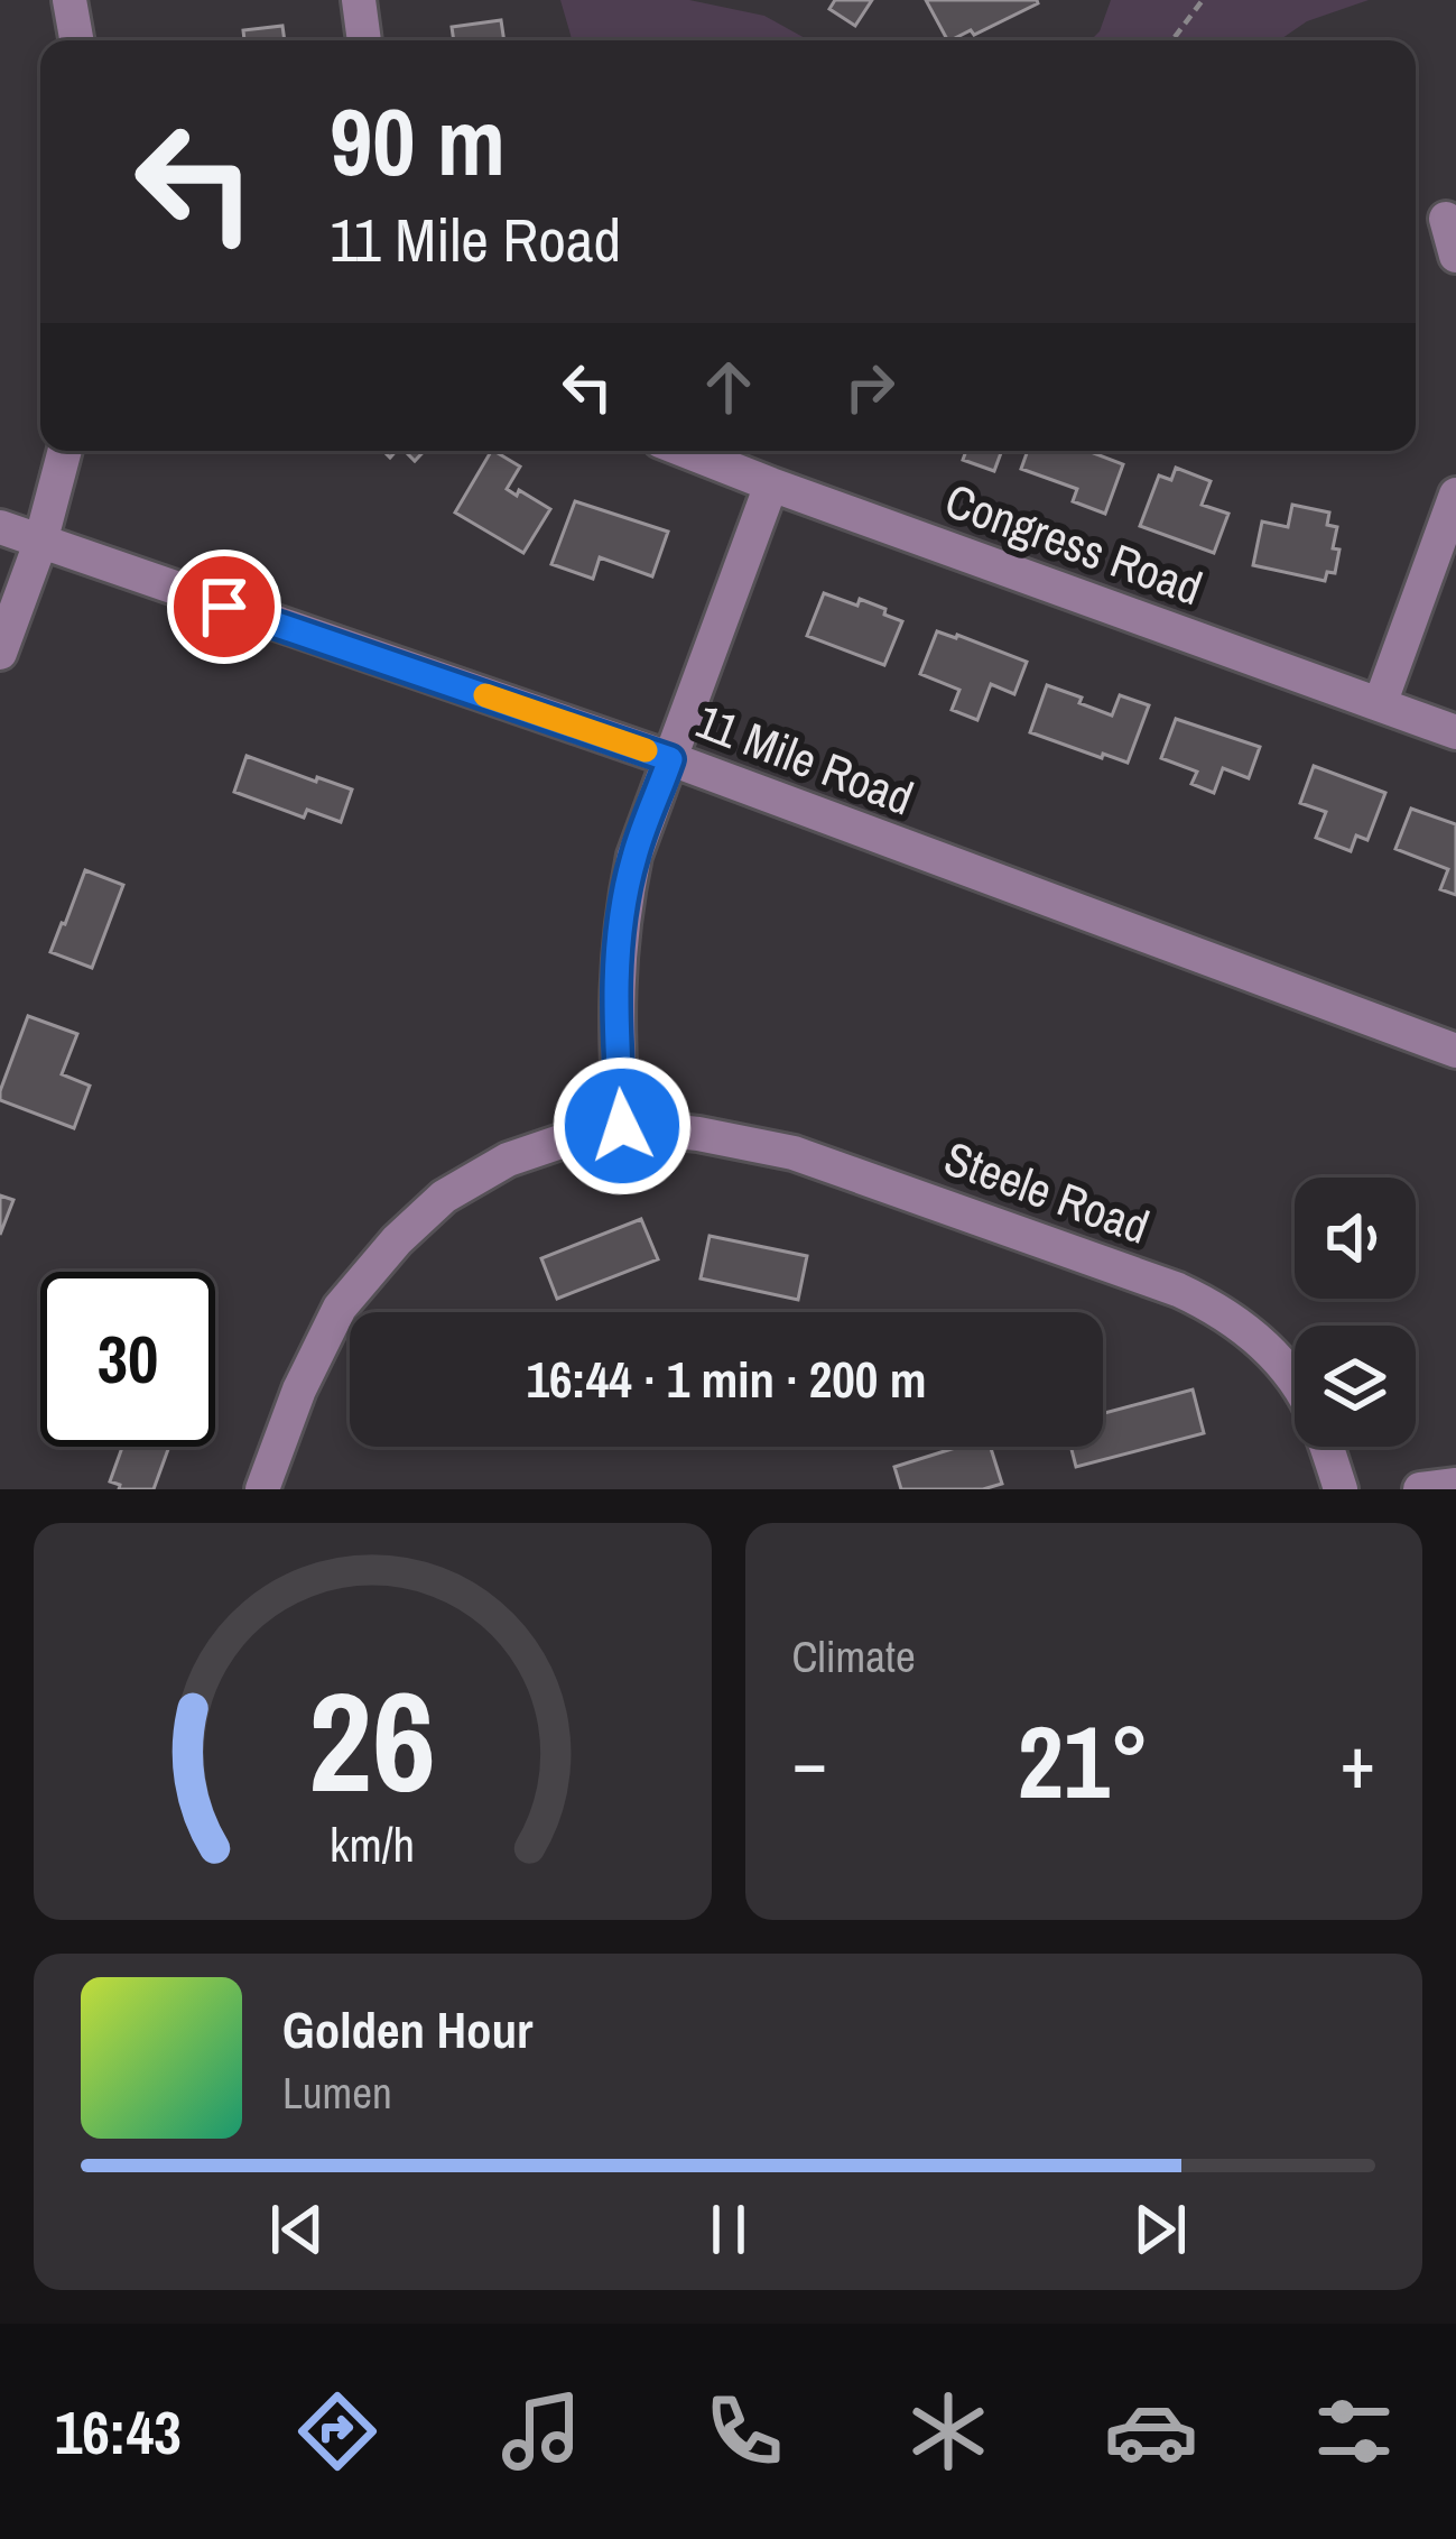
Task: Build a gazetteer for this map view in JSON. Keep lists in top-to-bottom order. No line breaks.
{"streets":{"street":["Congress Road","11 Mile Road","Steele Road"]},"page":{"turn":["90 m","11 Mile Road"],"limit":"30","trip":"16:44 · 1 min · 200 m","tile":"Climate","heat":["−","21°","+"],"song":["Golden Hour","Lumen"],"tabs":"16:43","gauge":["26","km/h"]}}
